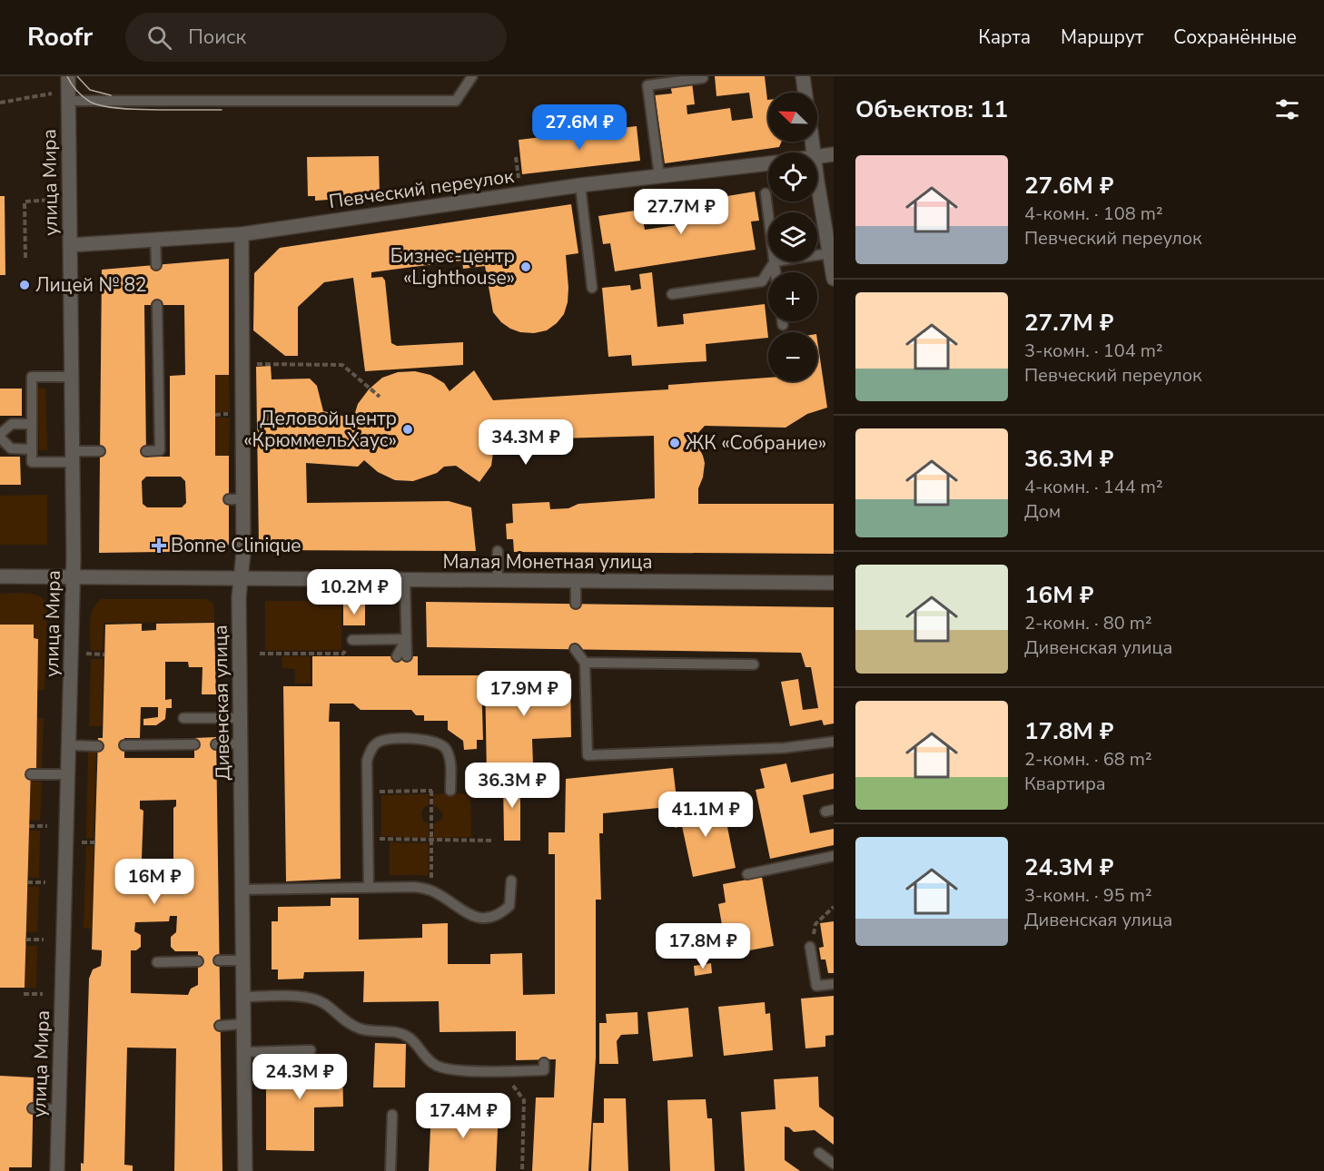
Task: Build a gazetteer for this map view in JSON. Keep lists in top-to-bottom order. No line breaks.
{"streets":{"street":["улица Мира","Певческий переулок","Малая Монетная улица","Дивенская улица"]},"crossings":[["улица Мира","Певческий переулок"],["улица Мира","Малая Монетная улица"],["Певческий переулок","Дивенская улица"],["Малая Монетная улица","Дивенская улица"]],"places":{"other":["Бизнес-центр «Lighthouse»","Лицей № 82","Деловой центр «КрюммельХаус»","ЖК «Собрание»"],"health":["Bonne Clinique"]},"north":"top left","page":{"header":"Roofr","search":"Поиск","nav":["Карта","Маршрут","Сохранённые"],"heading":"Объектов: 11","map_buttons":["+","−"],"price":["27.6M ₽","27.7M ₽","34.3M ₽","10.2M ₽","17.9M ₽","36.3M ₽","41.1M ₽","16M ₽","17.8M ₽","24.3M ₽","17.4M ₽"],"list":[{"name":"27.6M ₽","note":"4-комн. · 108 m² · Певческий переулок"},{"name":"27.7M ₽","note":"3-комн. · 104 m² · Певческий переулок"},{"name":"36.3M ₽","note":"4-комн. · 144 m² · Дом"},{"name":"16M ₽","note":"2-комн. · 80 m² · Дивенская улица"},{"name":"17.8M ₽","note":"2-комн. · 68 m² · Квартира"},{"name":"24.3M ₽","note":"3-комн. · 95 m² · Дивенская улица"}]}}
